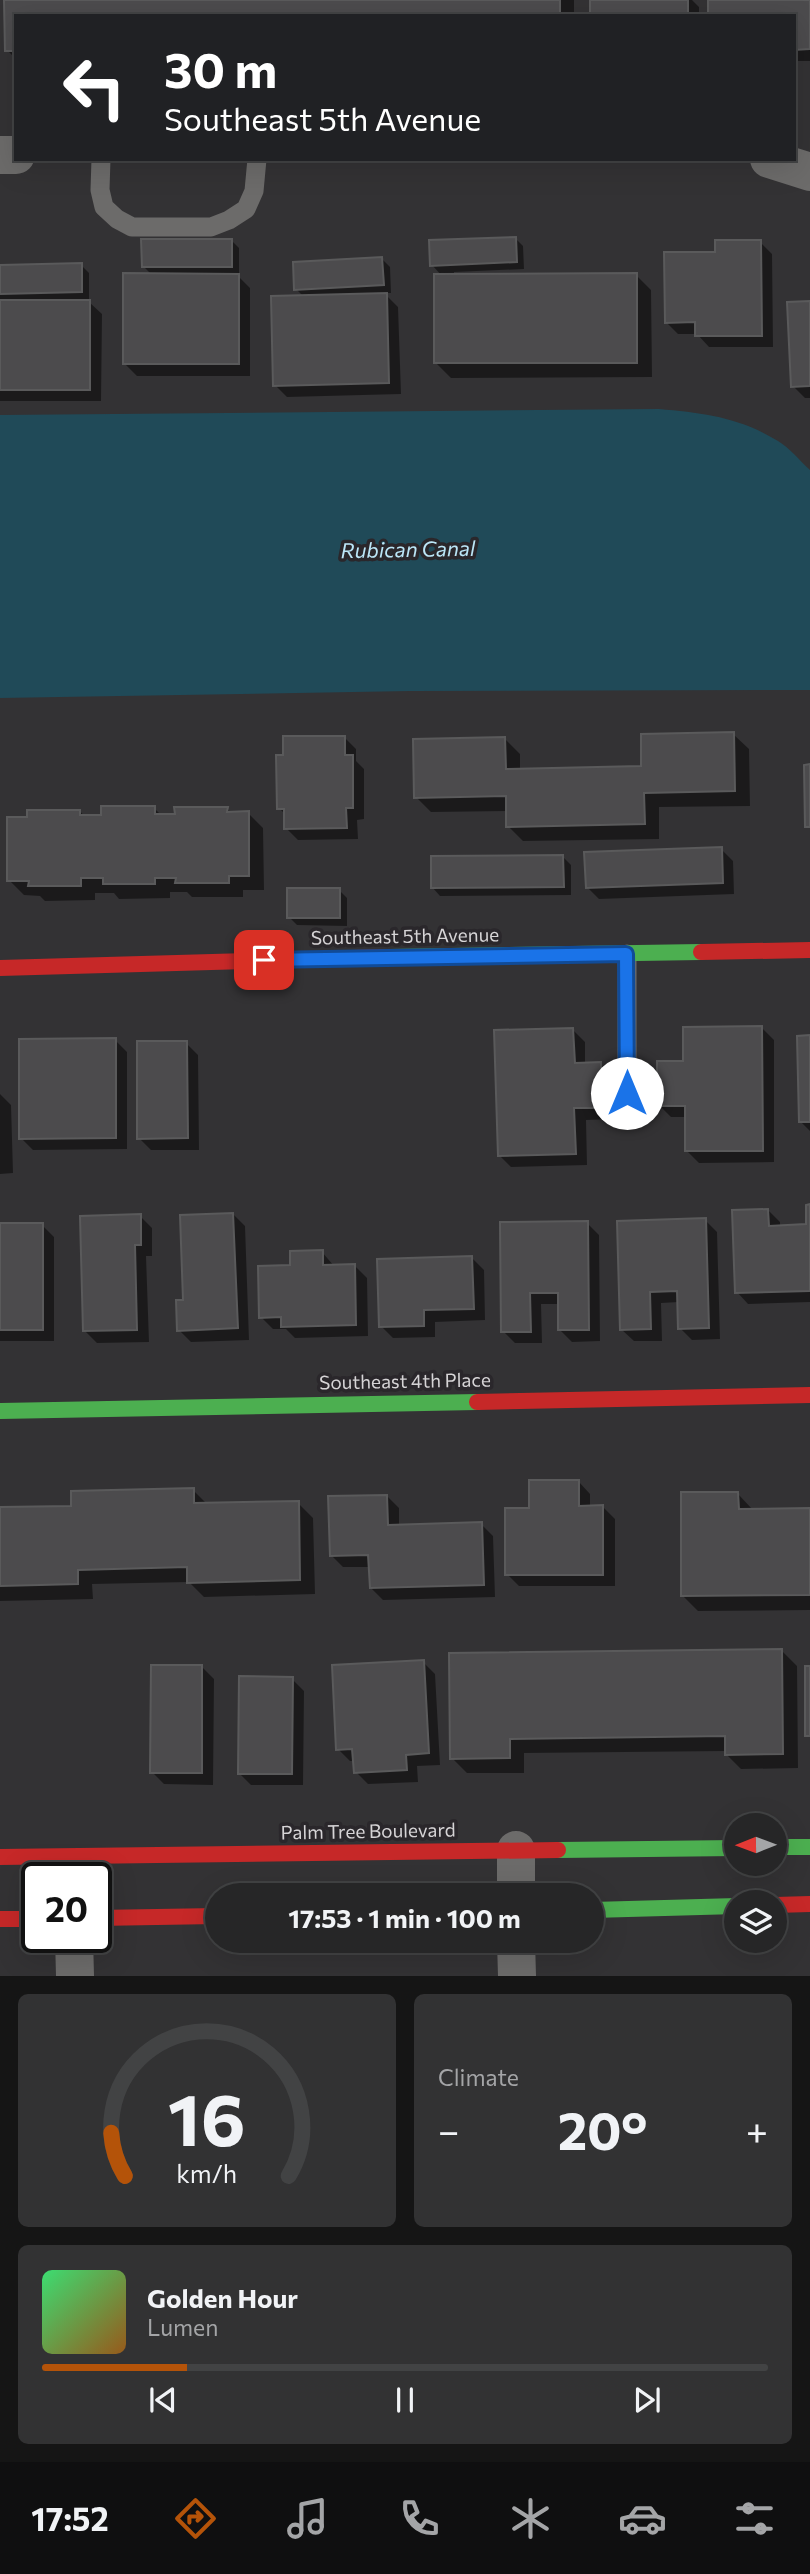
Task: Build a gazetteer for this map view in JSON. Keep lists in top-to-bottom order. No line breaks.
{"streets":{"street":["Southeast 5th Avenue","Southeast 4th Place","Palm Tree Boulevard"]},"water":["Rubican Canal"],"north":"left","page":{"turn":["30 m","Southeast 5th Avenue"],"limit":"20","trip":"17:53 · 1 min · 100 m","tile":"Climate","heat":["−","20°","+"],"song":["Golden Hour","Lumen"],"tabs":"17:52","gauge":["16","km/h"]}}
